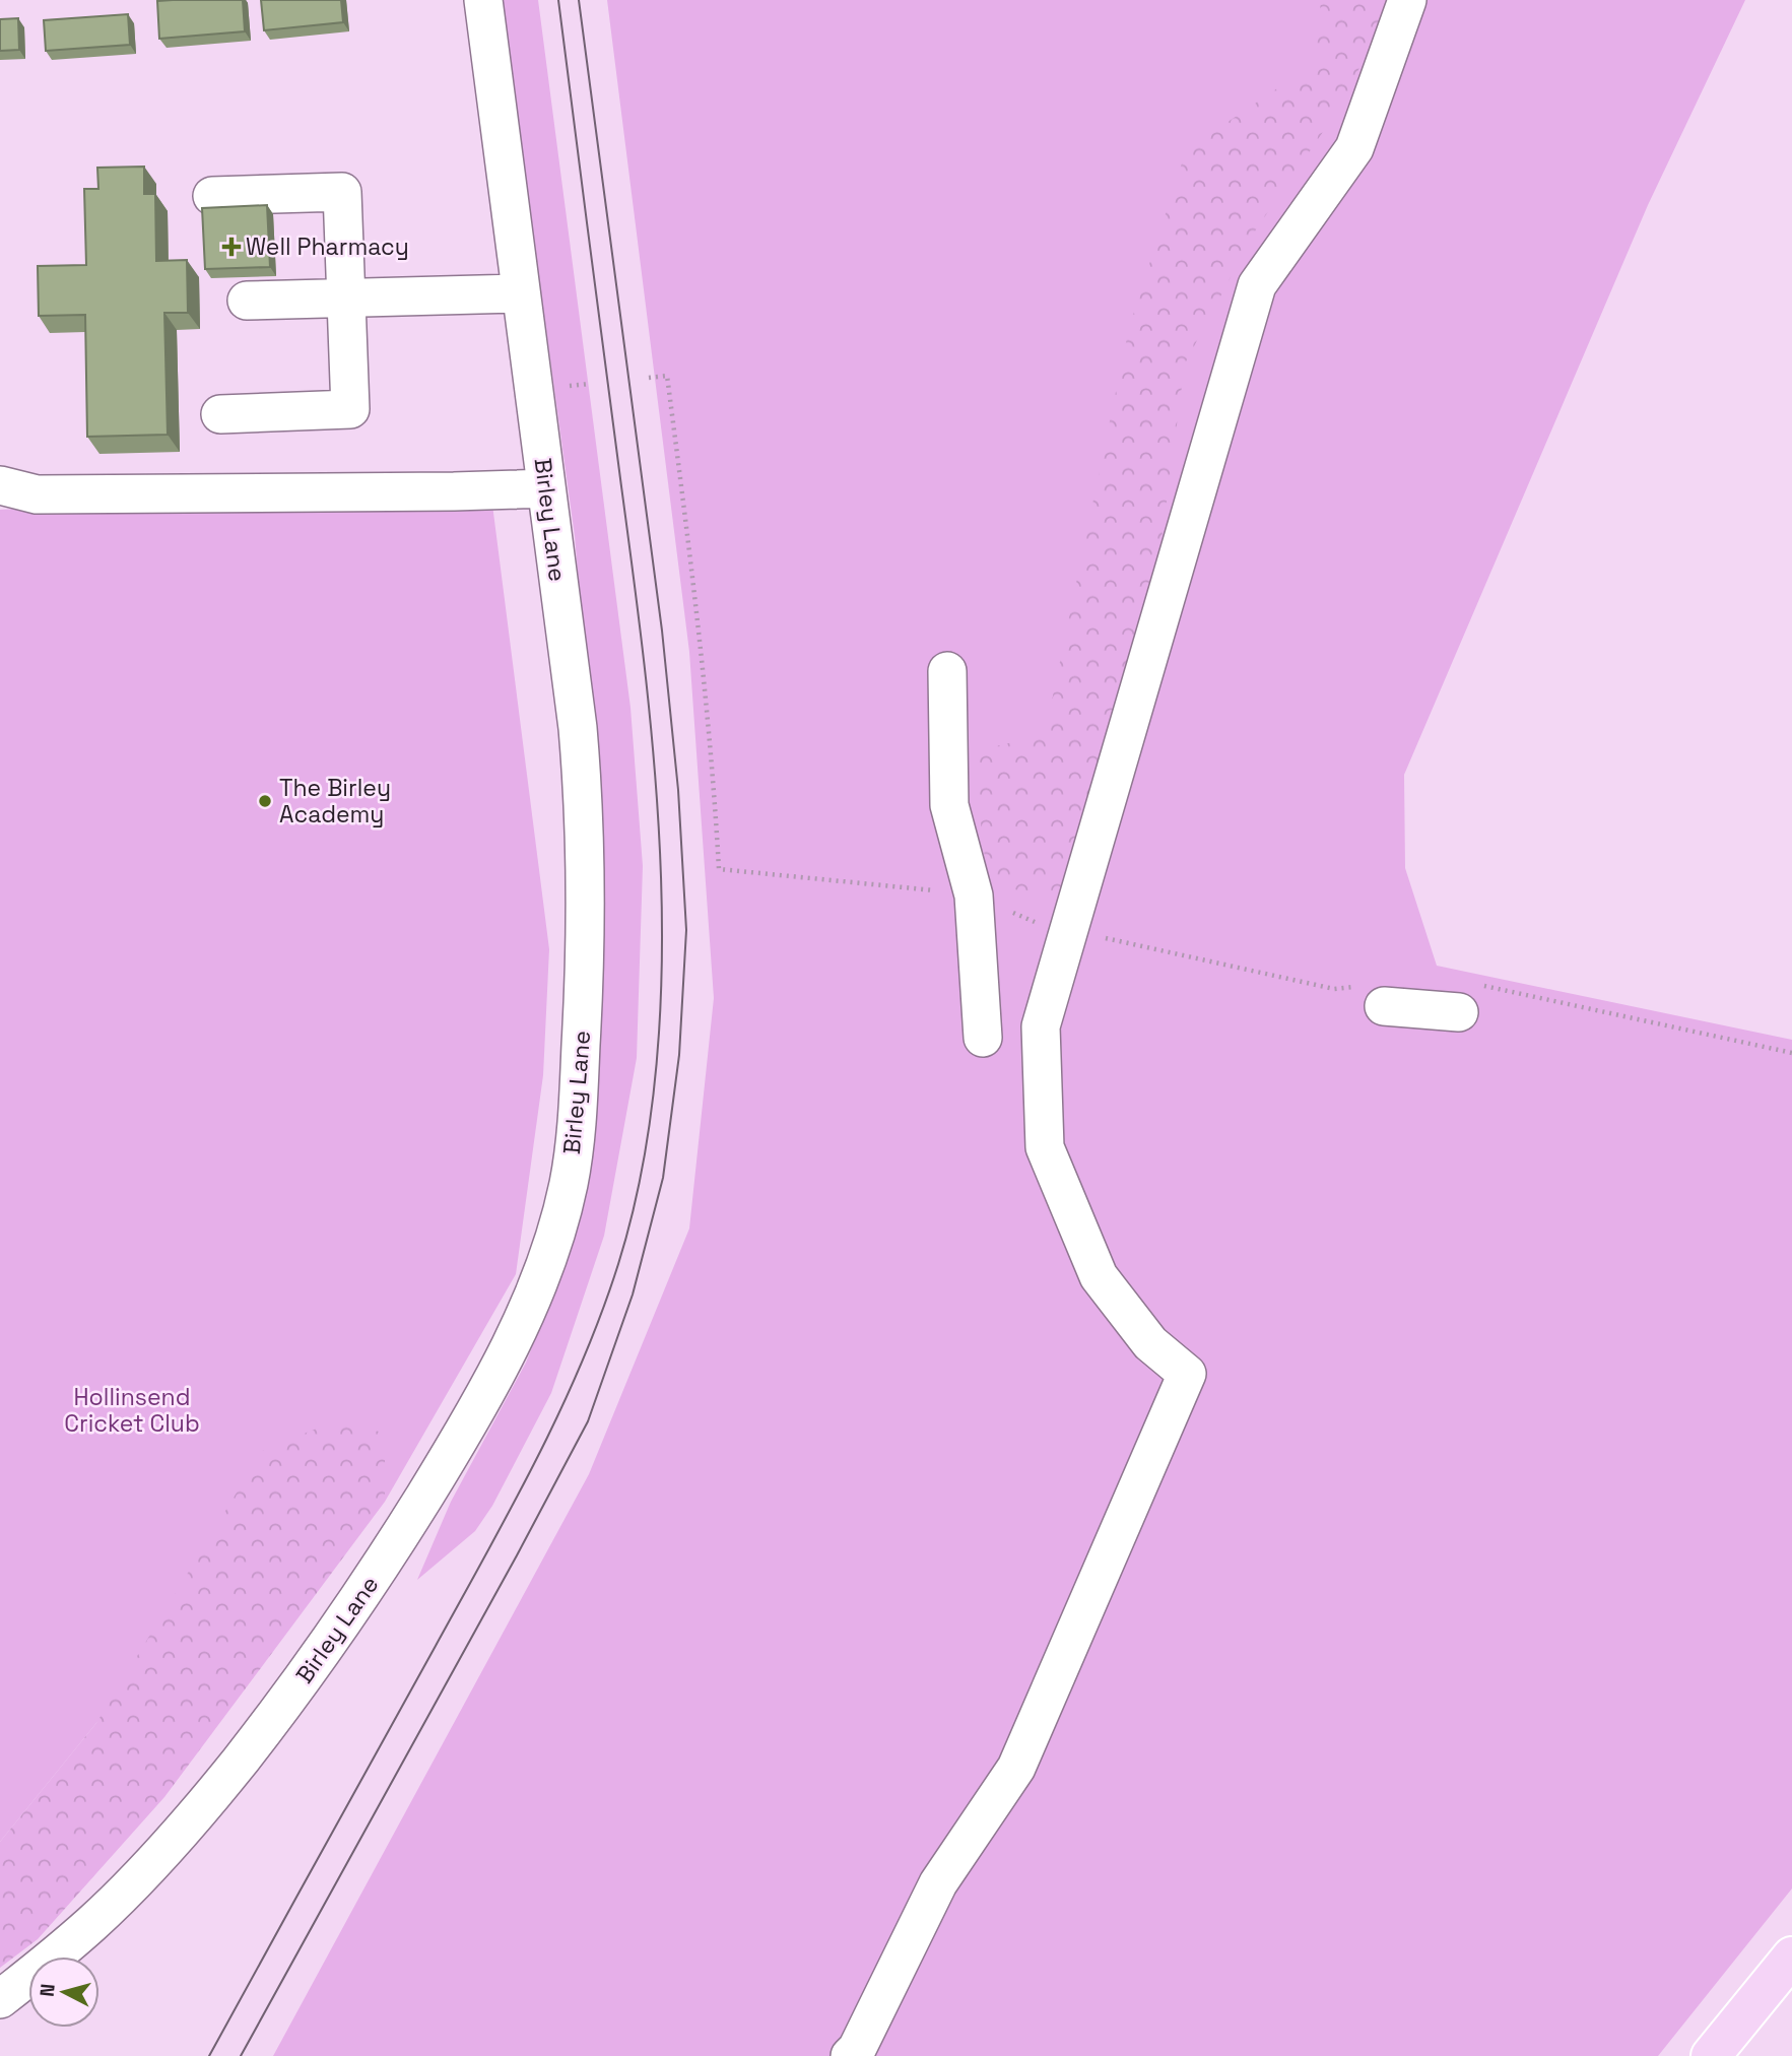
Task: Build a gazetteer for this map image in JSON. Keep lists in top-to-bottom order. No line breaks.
{"streets":{"street":["Birley Lane"]},"parks":["Hollinsend Cricket Club"],"places":{"health":["Well Pharmacy"],"other":["The Birley Academy"]},"north":"left"}
